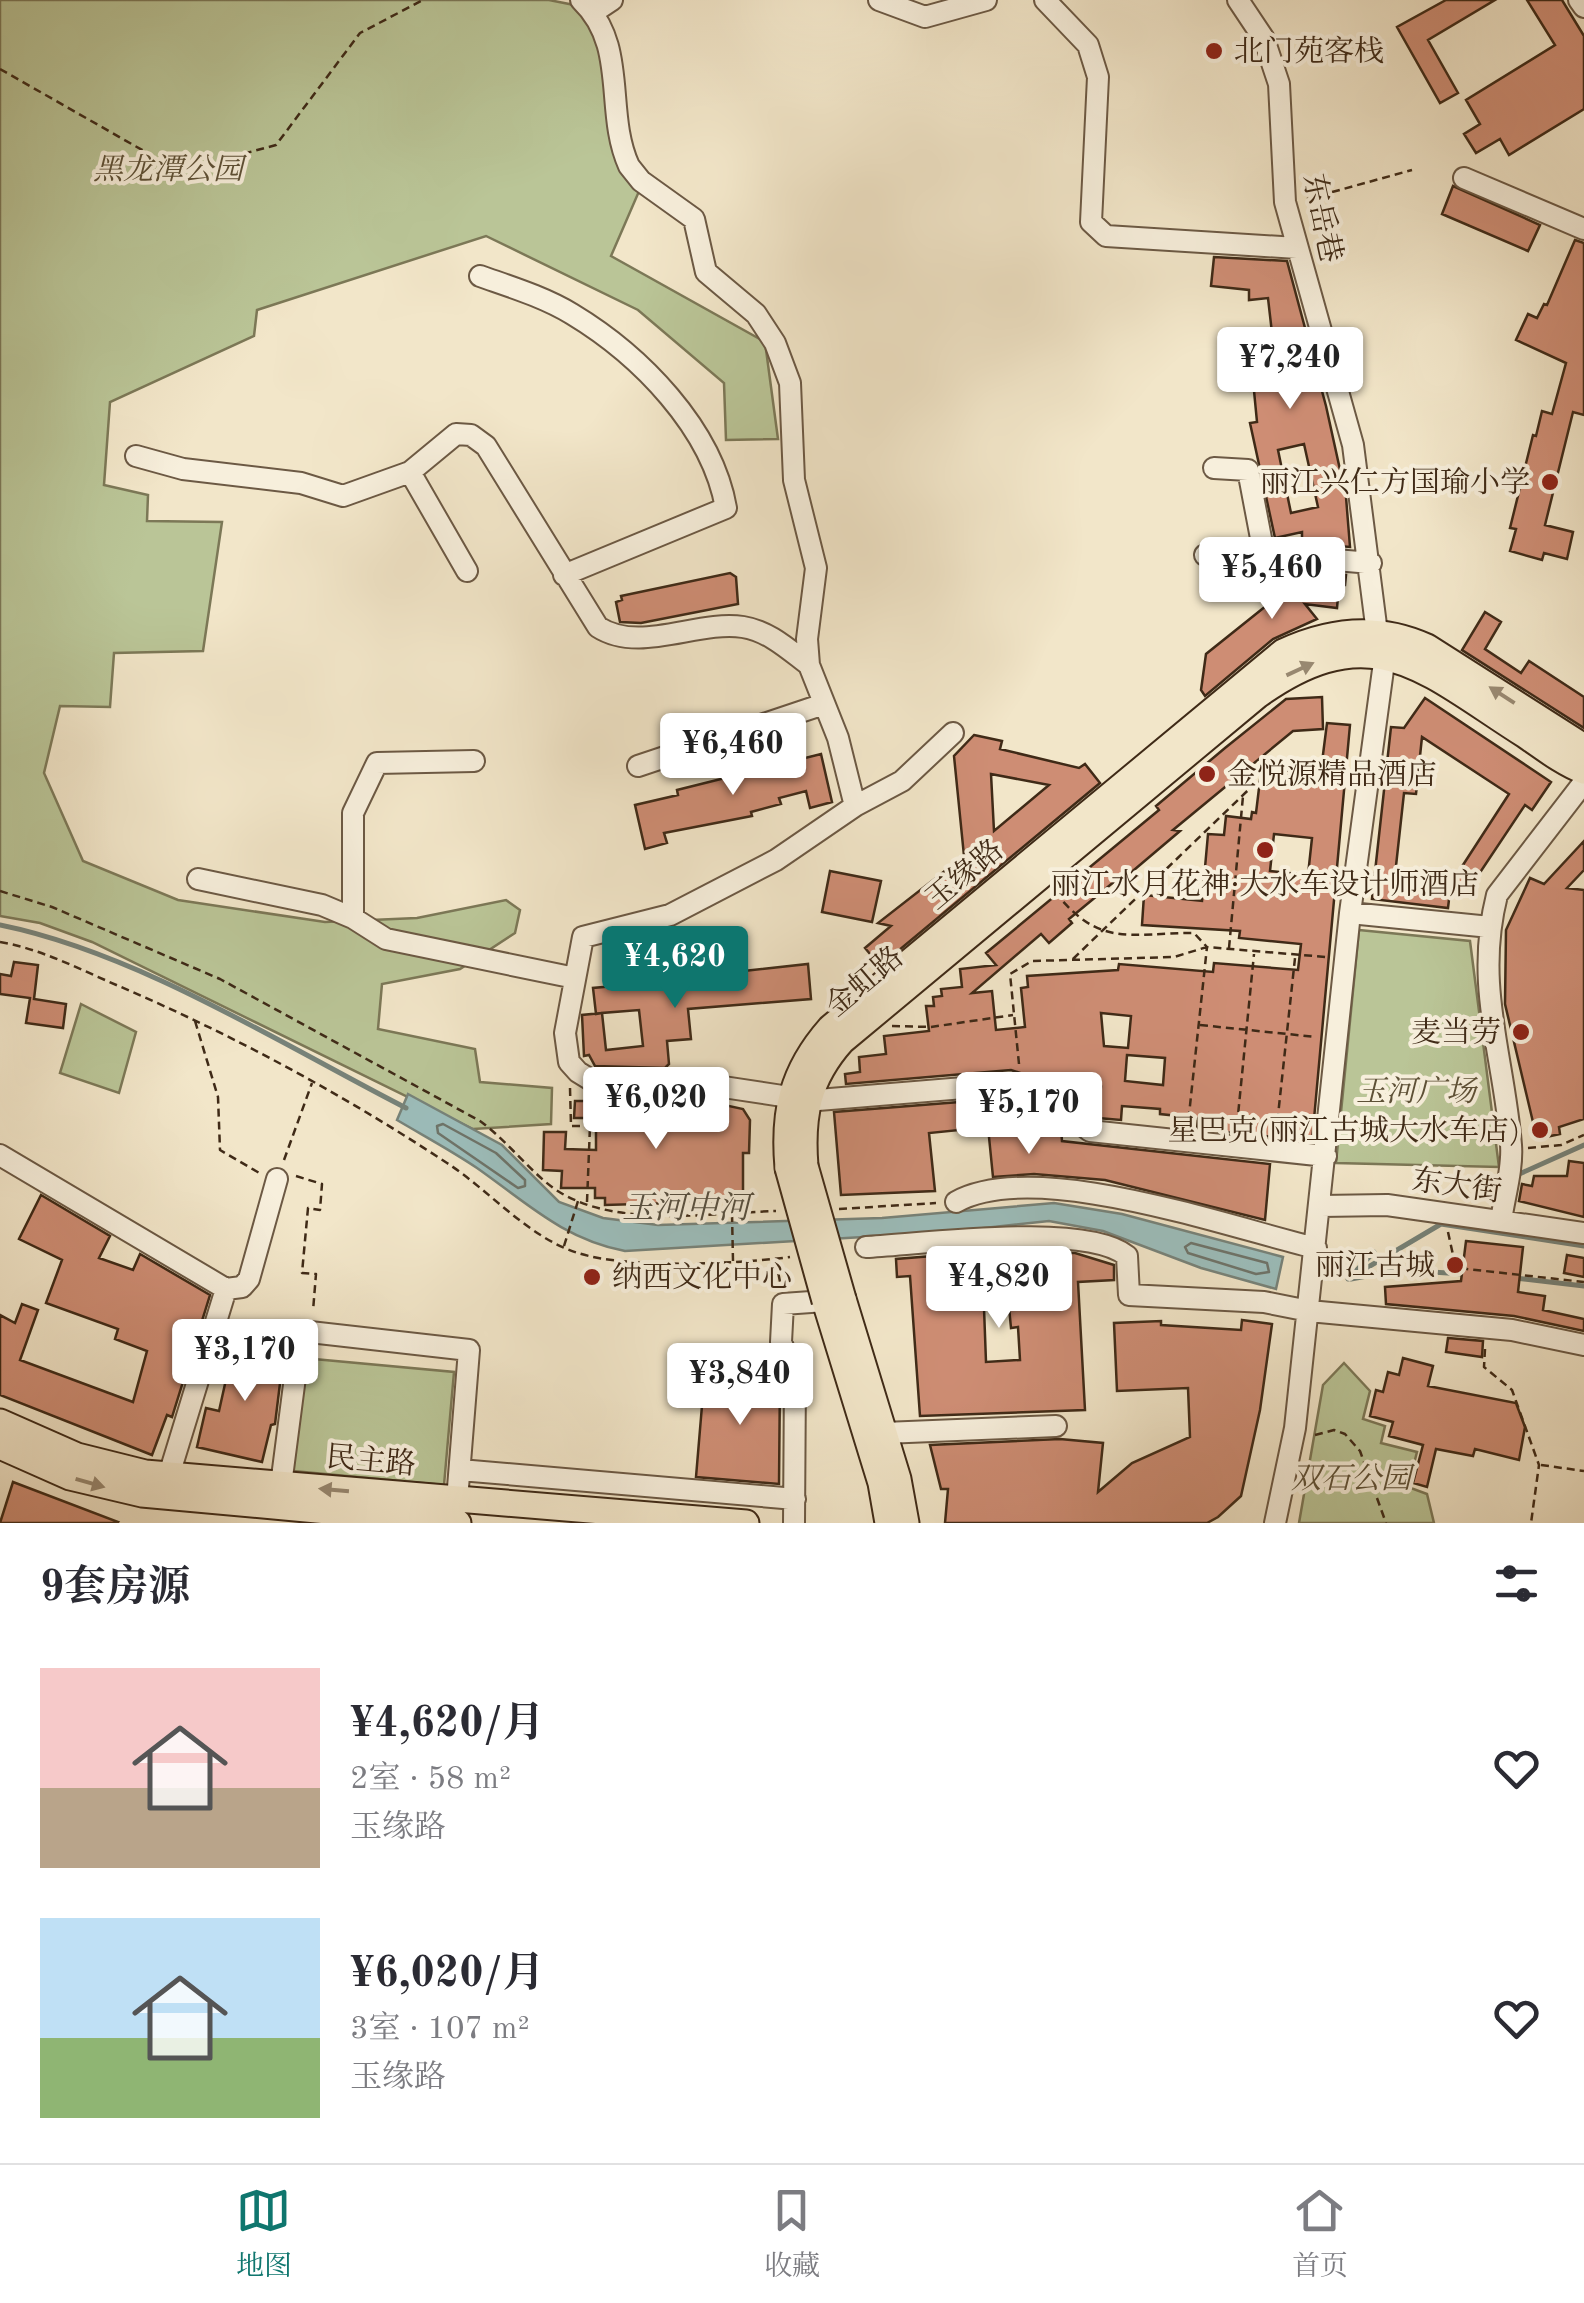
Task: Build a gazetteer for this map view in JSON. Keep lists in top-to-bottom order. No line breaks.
{"streets":{"main road":["玉缘路","金虹路","民主路"],"street":["东岳巷","东大街"]},"crossings":[["东岳巷","玉缘路"],["东岳巷","金虹路"],["玉缘路","金虹路"]],"water":["玉河中河"],"parks":["黑龙潭公园","玉河广场","双石公园"],"places":["北门苑客栈","丽江兴仁方国瑜小学","金悦源精品酒店","丽江水月花神·大水车设计师酒店","麦当劳","星巴克(丽江古城大水车店)","丽江古城","纳西文化中心"],"page":{"price":["¥7,240","¥5,460","¥6,460","¥4,620","¥6,020","¥5,170","¥4,820","¥3,170","¥3,840"],"heading":"9套房源","list":[{"name":"¥4,620/月","note":"2室 · 58 m² · 玉缘路"},{"name":"¥6,020/月","note":"3室 · 107 m² · 玉缘路"}],"tabs":["地图","收藏","首页"]}}
